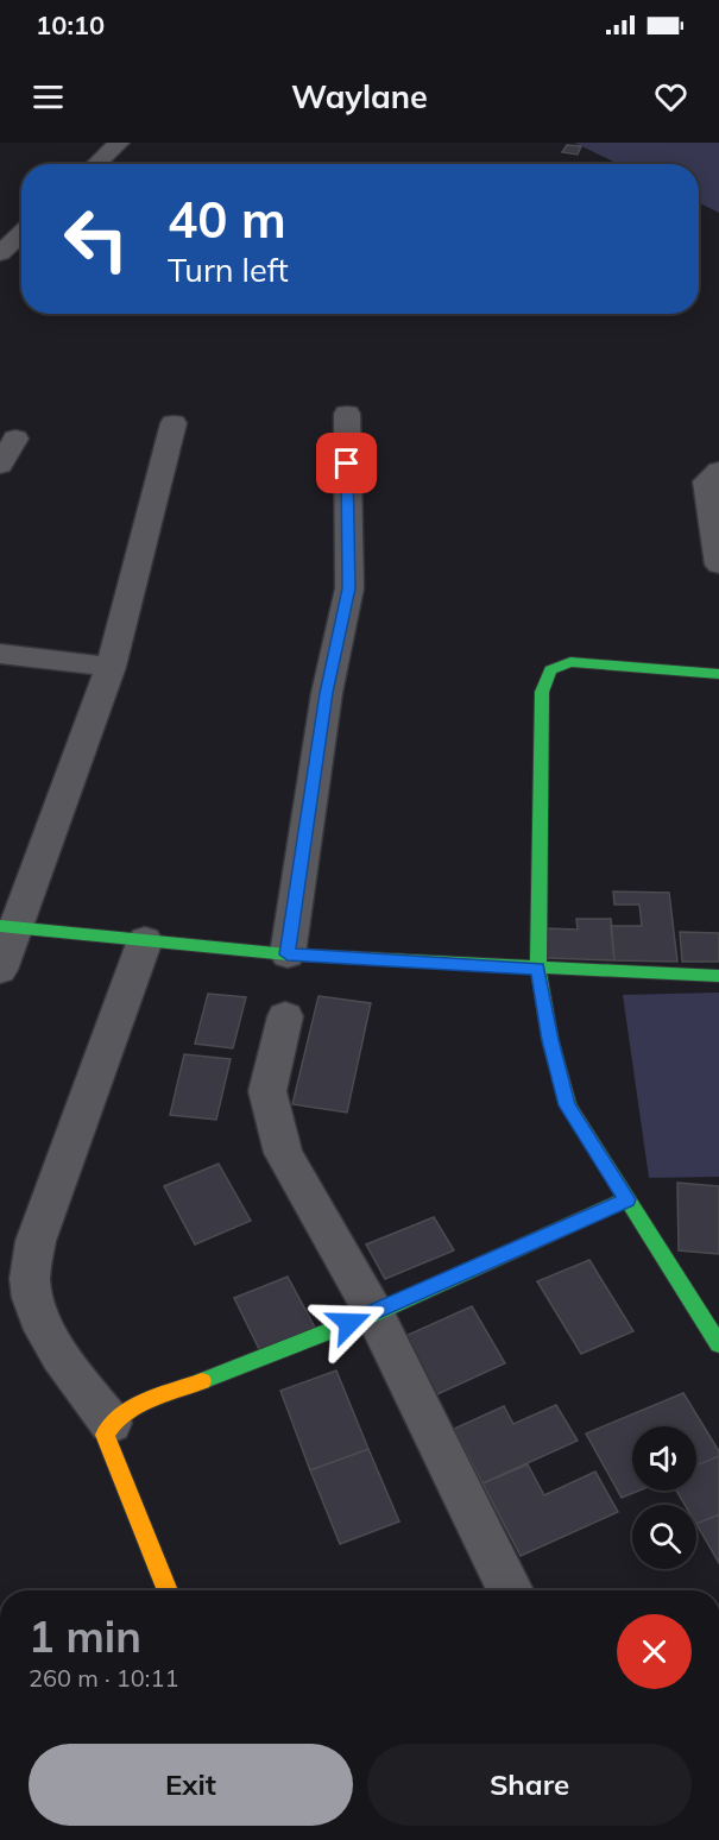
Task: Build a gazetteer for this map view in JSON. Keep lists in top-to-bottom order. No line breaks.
{"page":{"status":"10:10","header":"Waylane","turn":["40 m","Turn left"],"heading":["1 min","260 m · 10:11"],"buttons":["Exit","Share"]}}
